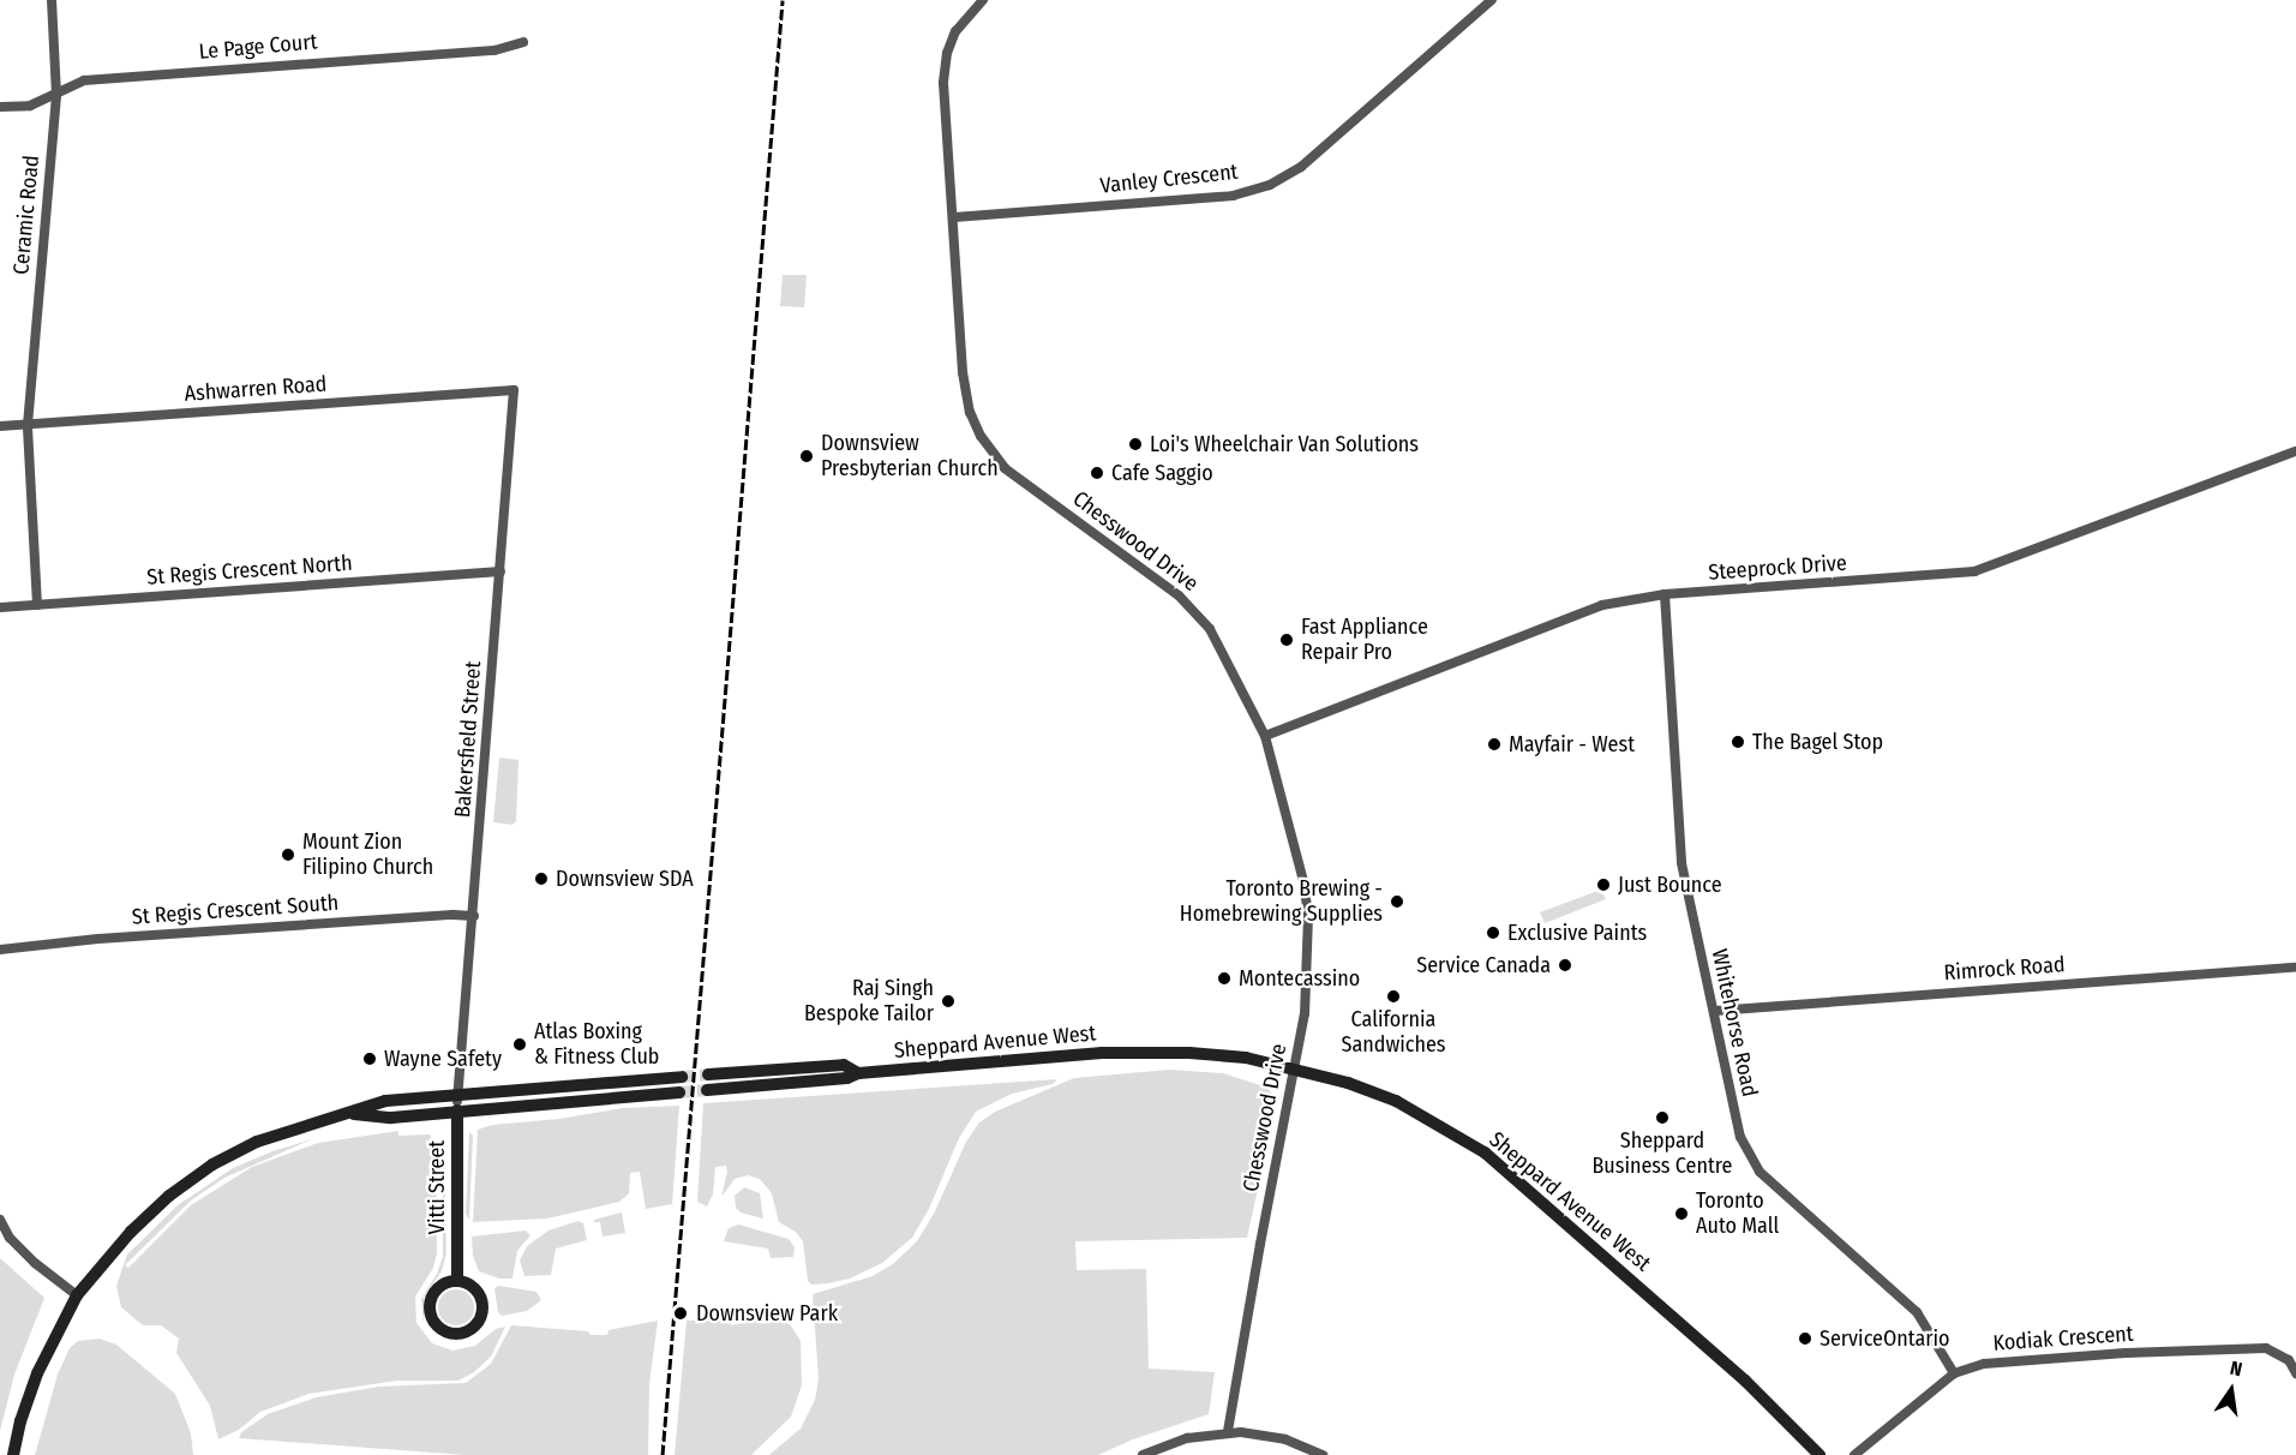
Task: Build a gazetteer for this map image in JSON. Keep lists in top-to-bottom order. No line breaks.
{"streets":{"main road":["Sheppard Avenue West","Vitti Street"],"street":["Le Page Court","Vanley Crescent","Ceramic Road","Ashwarren Road","Chesswood Drive","Steeprock Drive","St Regis Crescent North","Bakersfield Street","St Regis Crescent South","Rimrock Road","Whitehorse Road","Kodiak Crescent"]},"crossings":[["Le Page Court","Ceramic Road"],["Vanley Crescent","Chesswood Drive"],["Ceramic Road","Ashwarren Road"],["Ceramic Road","St Regis Crescent North"],["Ashwarren Road","Bakersfield Street"],["Chesswood Drive","Steeprock Drive"],["Chesswood Drive","Sheppard Avenue West"],["Steeprock Drive","Whitehorse Road"],["St Regis Crescent North","Bakersfield Street"],["Bakersfield Street","St Regis Crescent South"],["Bakersfield Street","Vitti Street"],["Rimrock Road","Whitehorse Road"],["Whitehorse Road","Kodiak Crescent"]],"places":["Loi's Wheelchair Van Solutions","Downsview Presbyterian Church","Cafe Saggio","Fast Appliance Repair Pro","The Bagel Stop","Mayfair - West","Mount Zion Filipino Church","Downsview SDA","Just Bounce","Toronto Brewing - Homebrewing Supplies","Exclusive Paints","Service Canada","Montecassino","California Sandwiches","Raj Singh Bespoke Tailor","Atlas Boxing & Fitness Club","Wayne Safety","Sheppard Business Centre","Toronto Auto Mall","Downsview Park","ServiceOntario"],"north":"top"}
